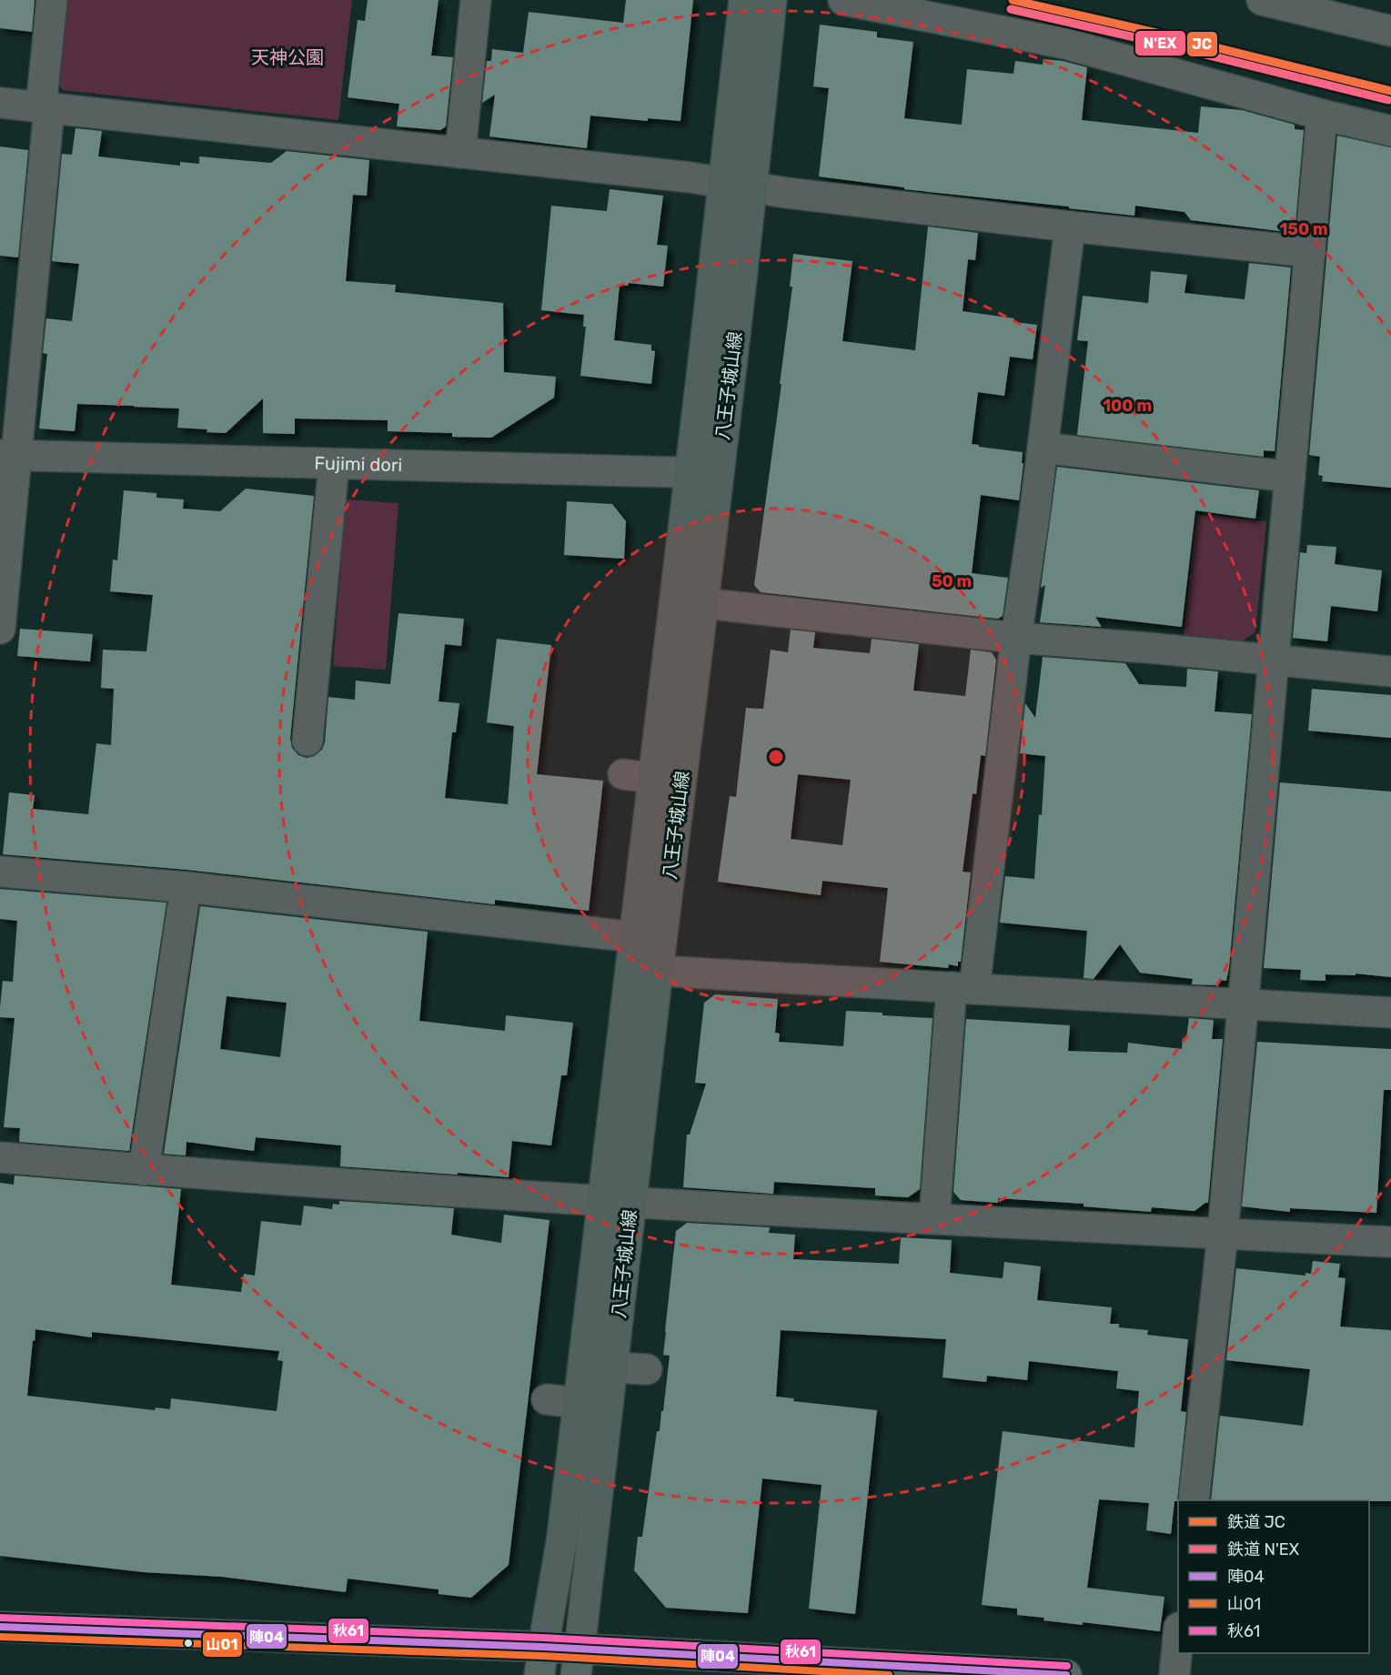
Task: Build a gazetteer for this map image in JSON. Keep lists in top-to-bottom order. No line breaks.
{"streets":{"main road":["八王子城山線"],"street":["Fujimi dori"]},"crossings":[["八王子城山線","Fujimi dori"]],"parks":["天神公園"],"lines":["rail line JC","rail line N'EX","transit line 秋61","transit line 陣04","transit line 山01"],"legend":["鉄道 JC","鉄道 N'EX","陣04","山01","秋61"],"rings":["150 m","100 m","50 m"]}
